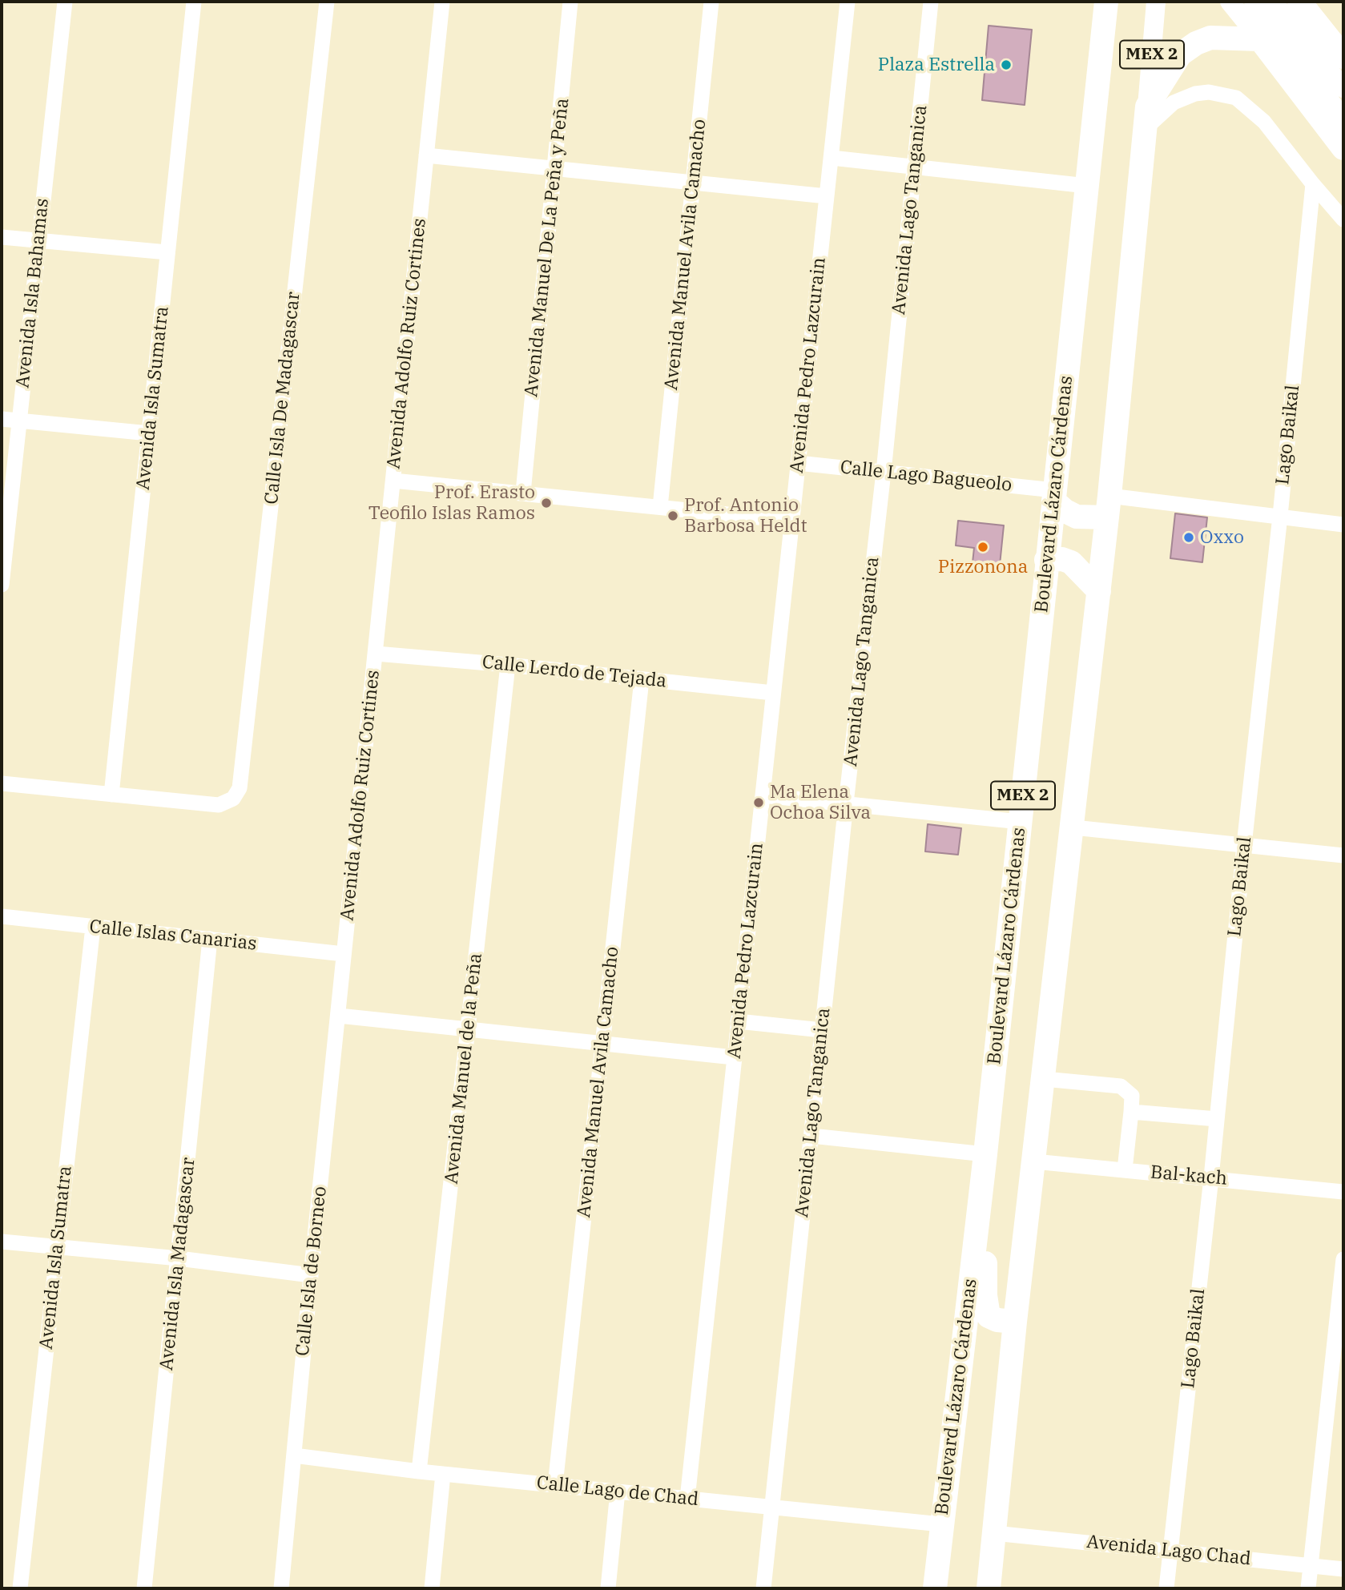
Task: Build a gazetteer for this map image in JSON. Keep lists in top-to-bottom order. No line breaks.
{"streets":{"highway":["MEX 2","Boulevard Lázaro Cárdenas"],"street":["Avenida Lago Tanganica","Avenida Manuel De La Peña y Peña","Avenida Manuel Avila Camacho","Avenida Isla Bahamas","Avenida Adolfo Ruiz Cortines","Avenida Pedro Lazcurain","Avenida Isla Sumatra","Calle Isla De Madagascar","Lago Baikal","Calle Lago Bagueolo","Calle Lerdo de Tejada","Calle Islas Canarias","Avenida Manuel de la Peña","Bal-kach","Avenida Isla Madagascar","Calle Isla de Borneo","Calle Lago de Chad","Avenida Lago Chad"]},"crossings":[["MEX 2","Bal-kach"],["MEX 2","Avenida Lago Chad"],["Avenida Lago Tanganica","Calle Lago Bagueolo"],["Avenida Lago Tanganica","Calle Lago de Chad"],["Avenida Manuel Avila Camacho","Calle Lerdo de Tejada"],["Avenida Manuel Avila Camacho","Calle Lago de Chad"],["Avenida Adolfo Ruiz Cortines","Calle Lerdo de Tejada"],["Avenida Adolfo Ruiz Cortines","Calle Islas Canarias"],["Avenida Adolfo Ruiz Cortines","Calle Isla de Borneo"],["Avenida Pedro Lazcurain","Calle Lago Bagueolo"],["Avenida Pedro Lazcurain","Calle Lerdo de Tejada"],["Avenida Pedro Lazcurain","Calle Lago de Chad"],["Avenida Isla Sumatra","Calle Isla De Madagascar"],["Avenida Isla Sumatra","Calle Islas Canarias"],["Lago Baikal","Bal-kach"],["Lago Baikal","Avenida Lago Chad"],["Calle Lago Bagueolo","Boulevard Lázaro Cárdenas"],["Boulevard Lázaro Cárdenas","Calle Lago de Chad"],["Calle Lerdo de Tejada","Avenida Manuel de la Peña"],["Calle Islas Canarias","Avenida Isla Madagascar"],["Calle Islas Canarias","Calle Isla de Borneo"],["Avenida Manuel de la Peña","Calle Lago de Chad"],["Calle Isla de Borneo","Calle Lago de Chad"]],"places":["Plaza Estrella","Prof. Erasto Teofilo Islas Ramos","Prof. Antonio Barbosa Heldt","Oxxo","Pizzonona","Ma Elena Ochoa Silva"]}
